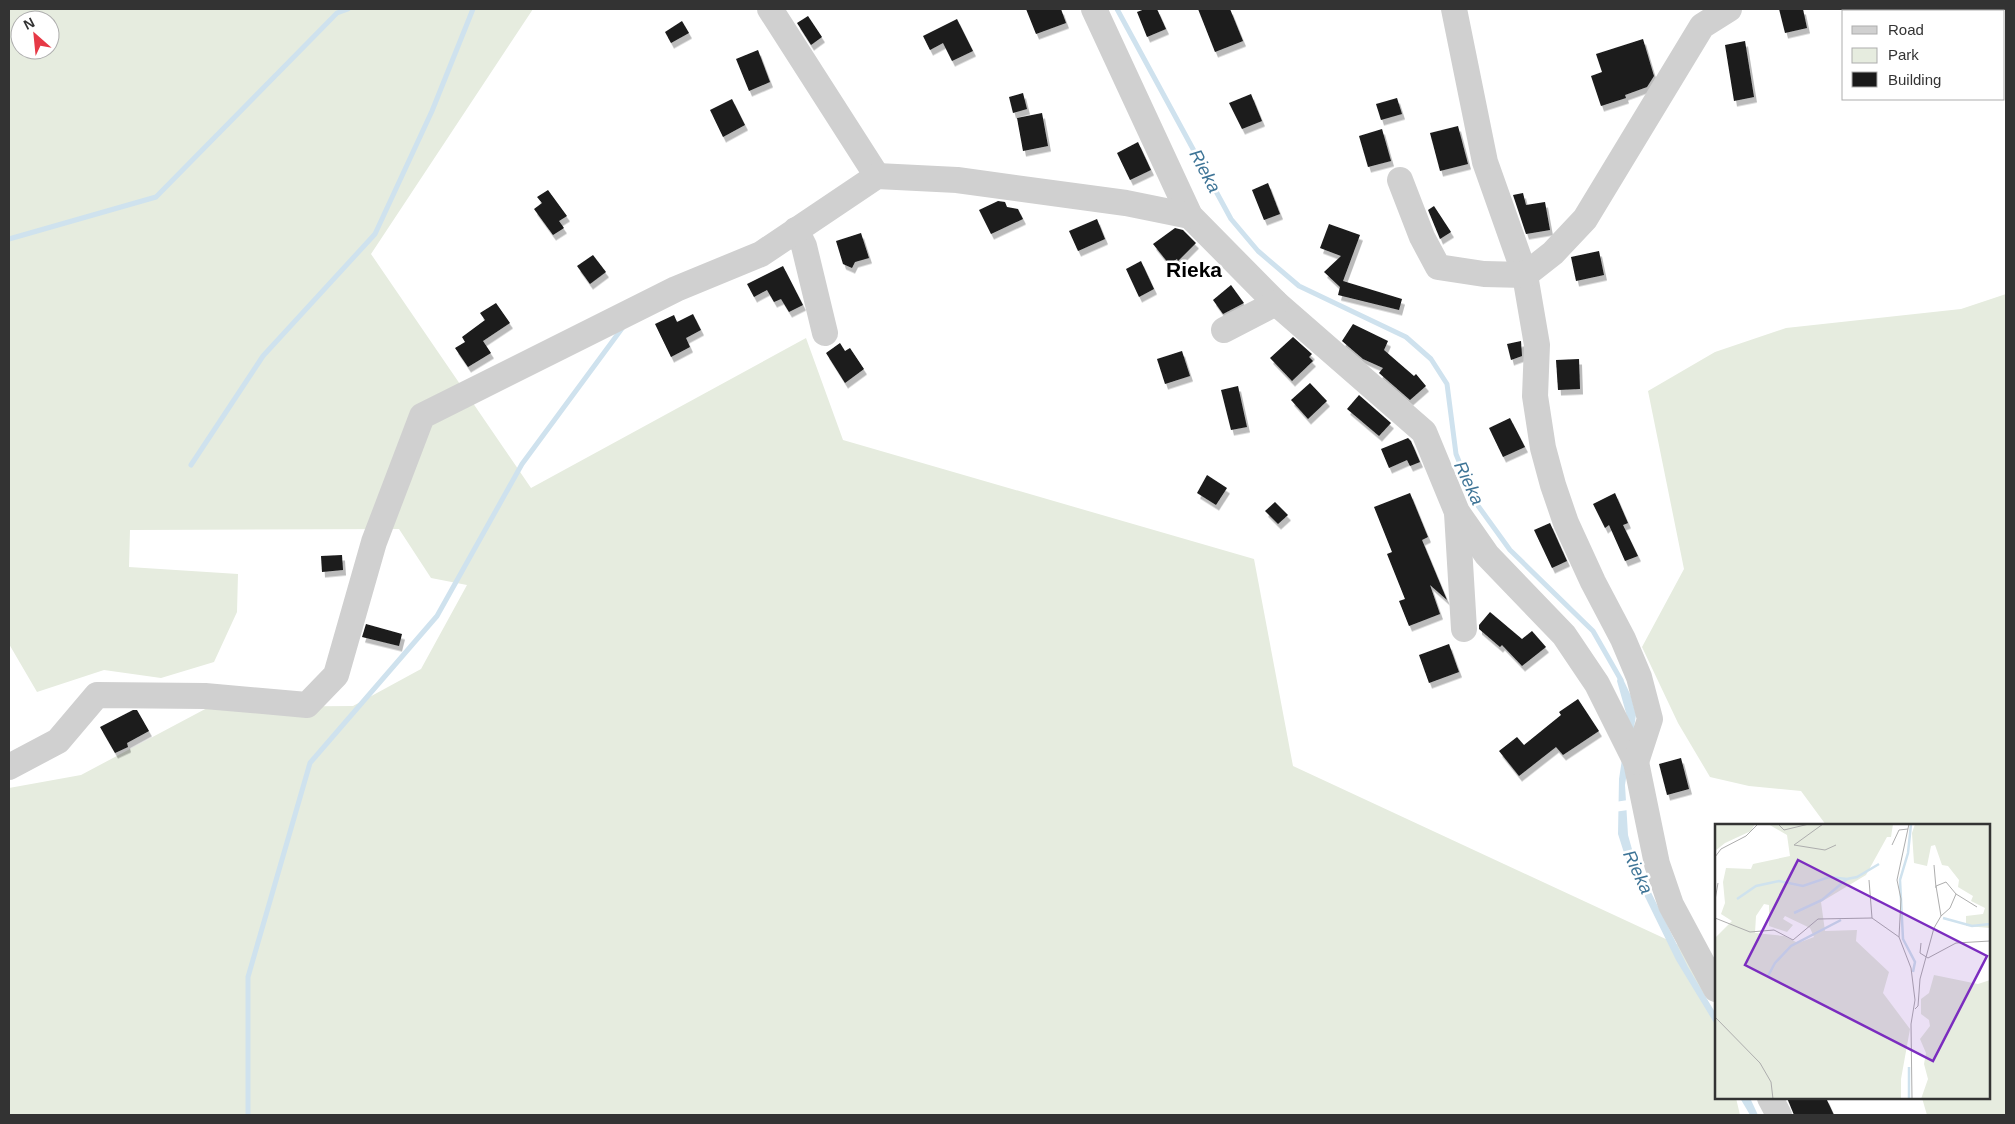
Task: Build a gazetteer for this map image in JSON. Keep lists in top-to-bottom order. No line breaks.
{"districts":["Rieka"],"water":["Rieka"],"legend":["Road","Park","Building"],"north":"top left"}
